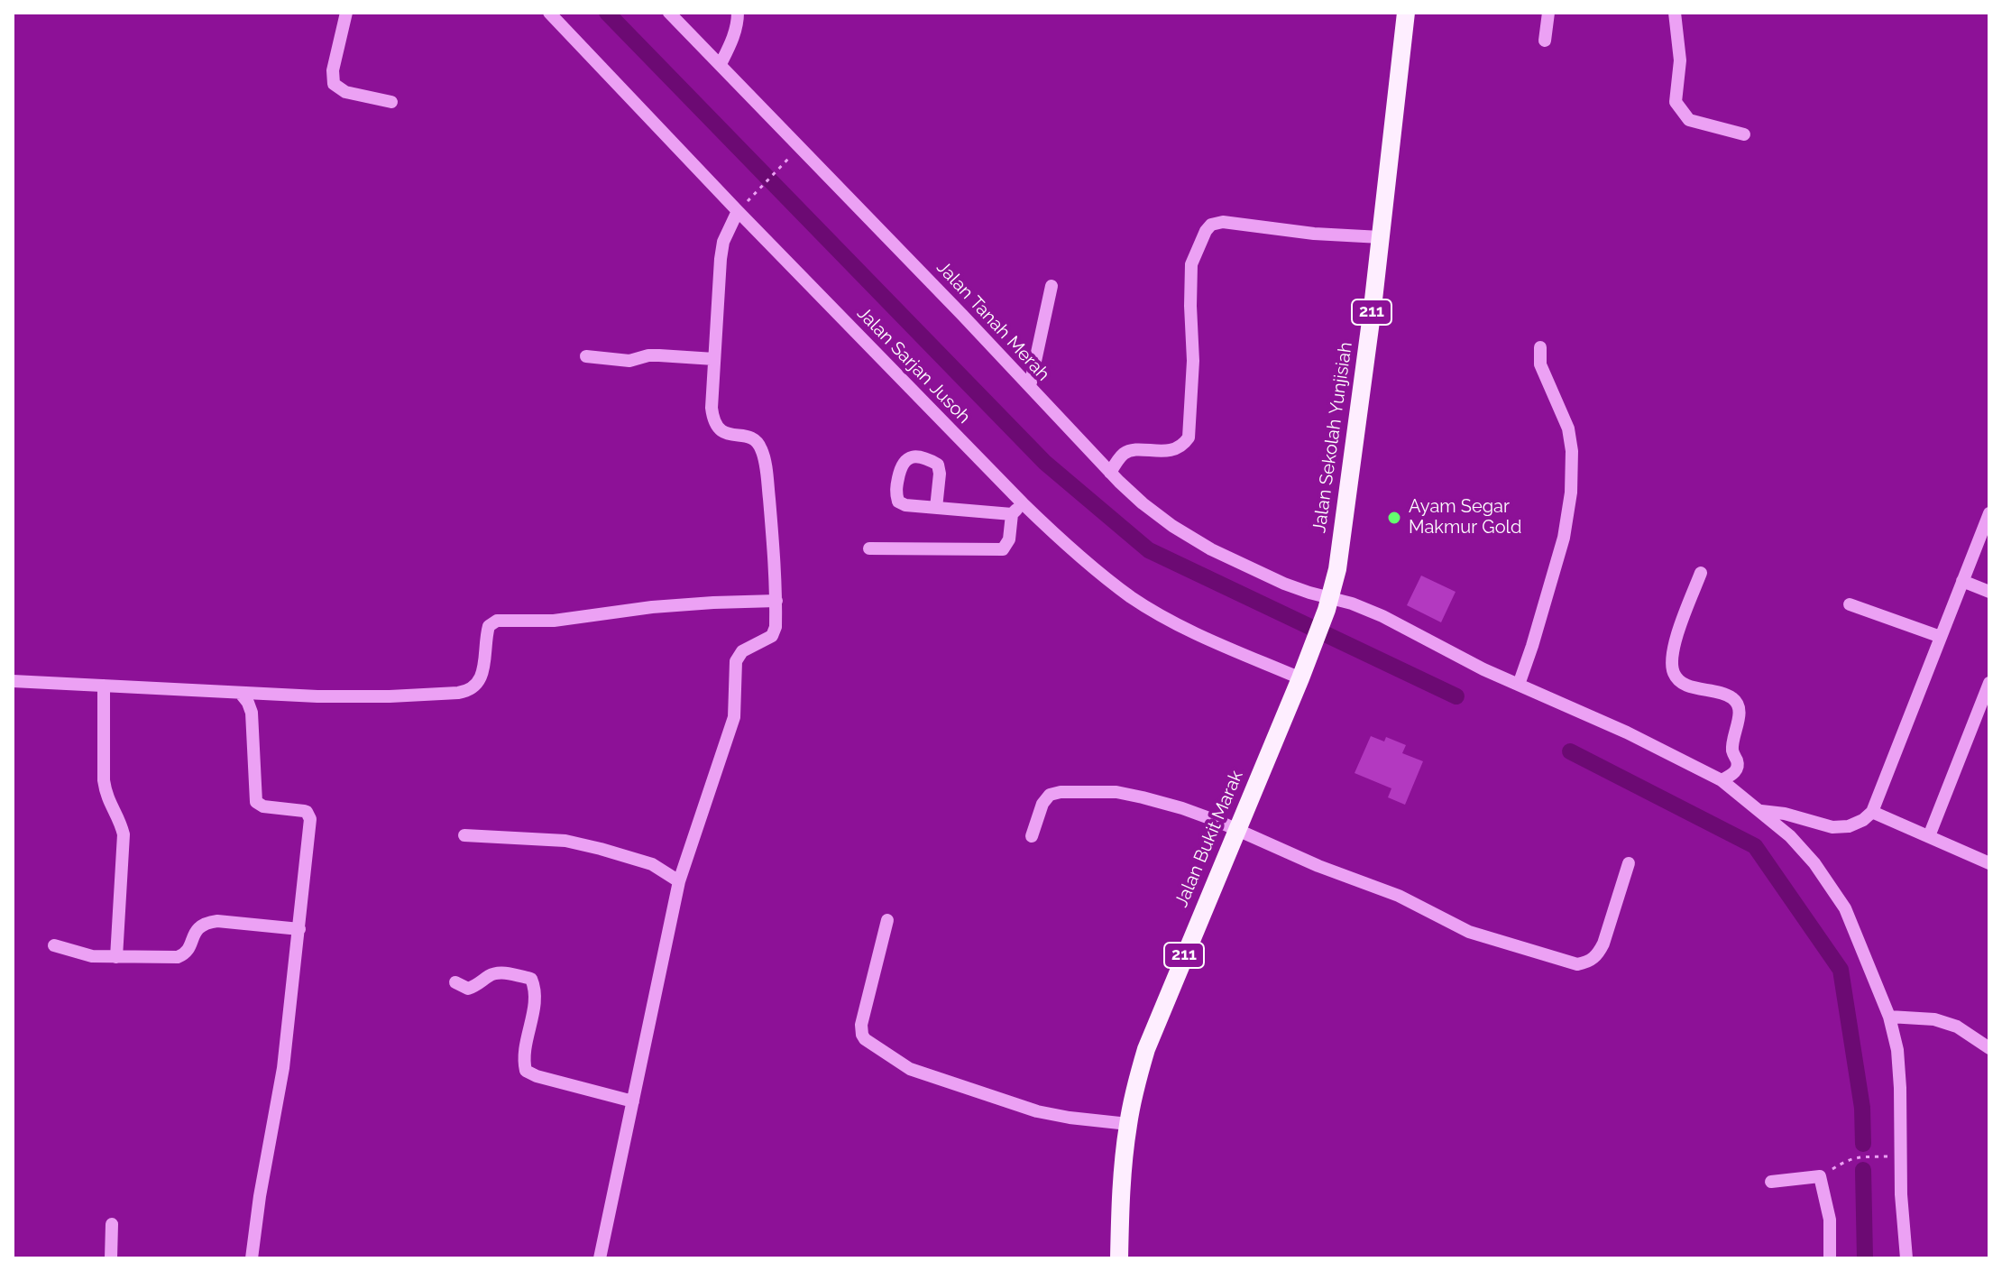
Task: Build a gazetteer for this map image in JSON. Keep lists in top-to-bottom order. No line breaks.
{"streets":{"main road":["211","Jalan Sekolah Yunjisiah","Jalan Bukit Marak"],"street":["Jalan Tanah Merah","Jalan Sarjan Jusoh"]},"crossings":[["Jalan Tanah Merah","Jalan Sekolah Yunjisiah"],["Jalan Tanah Merah","Jalan Bukit Marak"],["Jalan Sarjan Jusoh","Jalan Bukit Marak"],["Jalan Sekolah Yunjisiah","Jalan Bukit Marak"]],"places":["Ayam Segar Makmur Gold"]}
